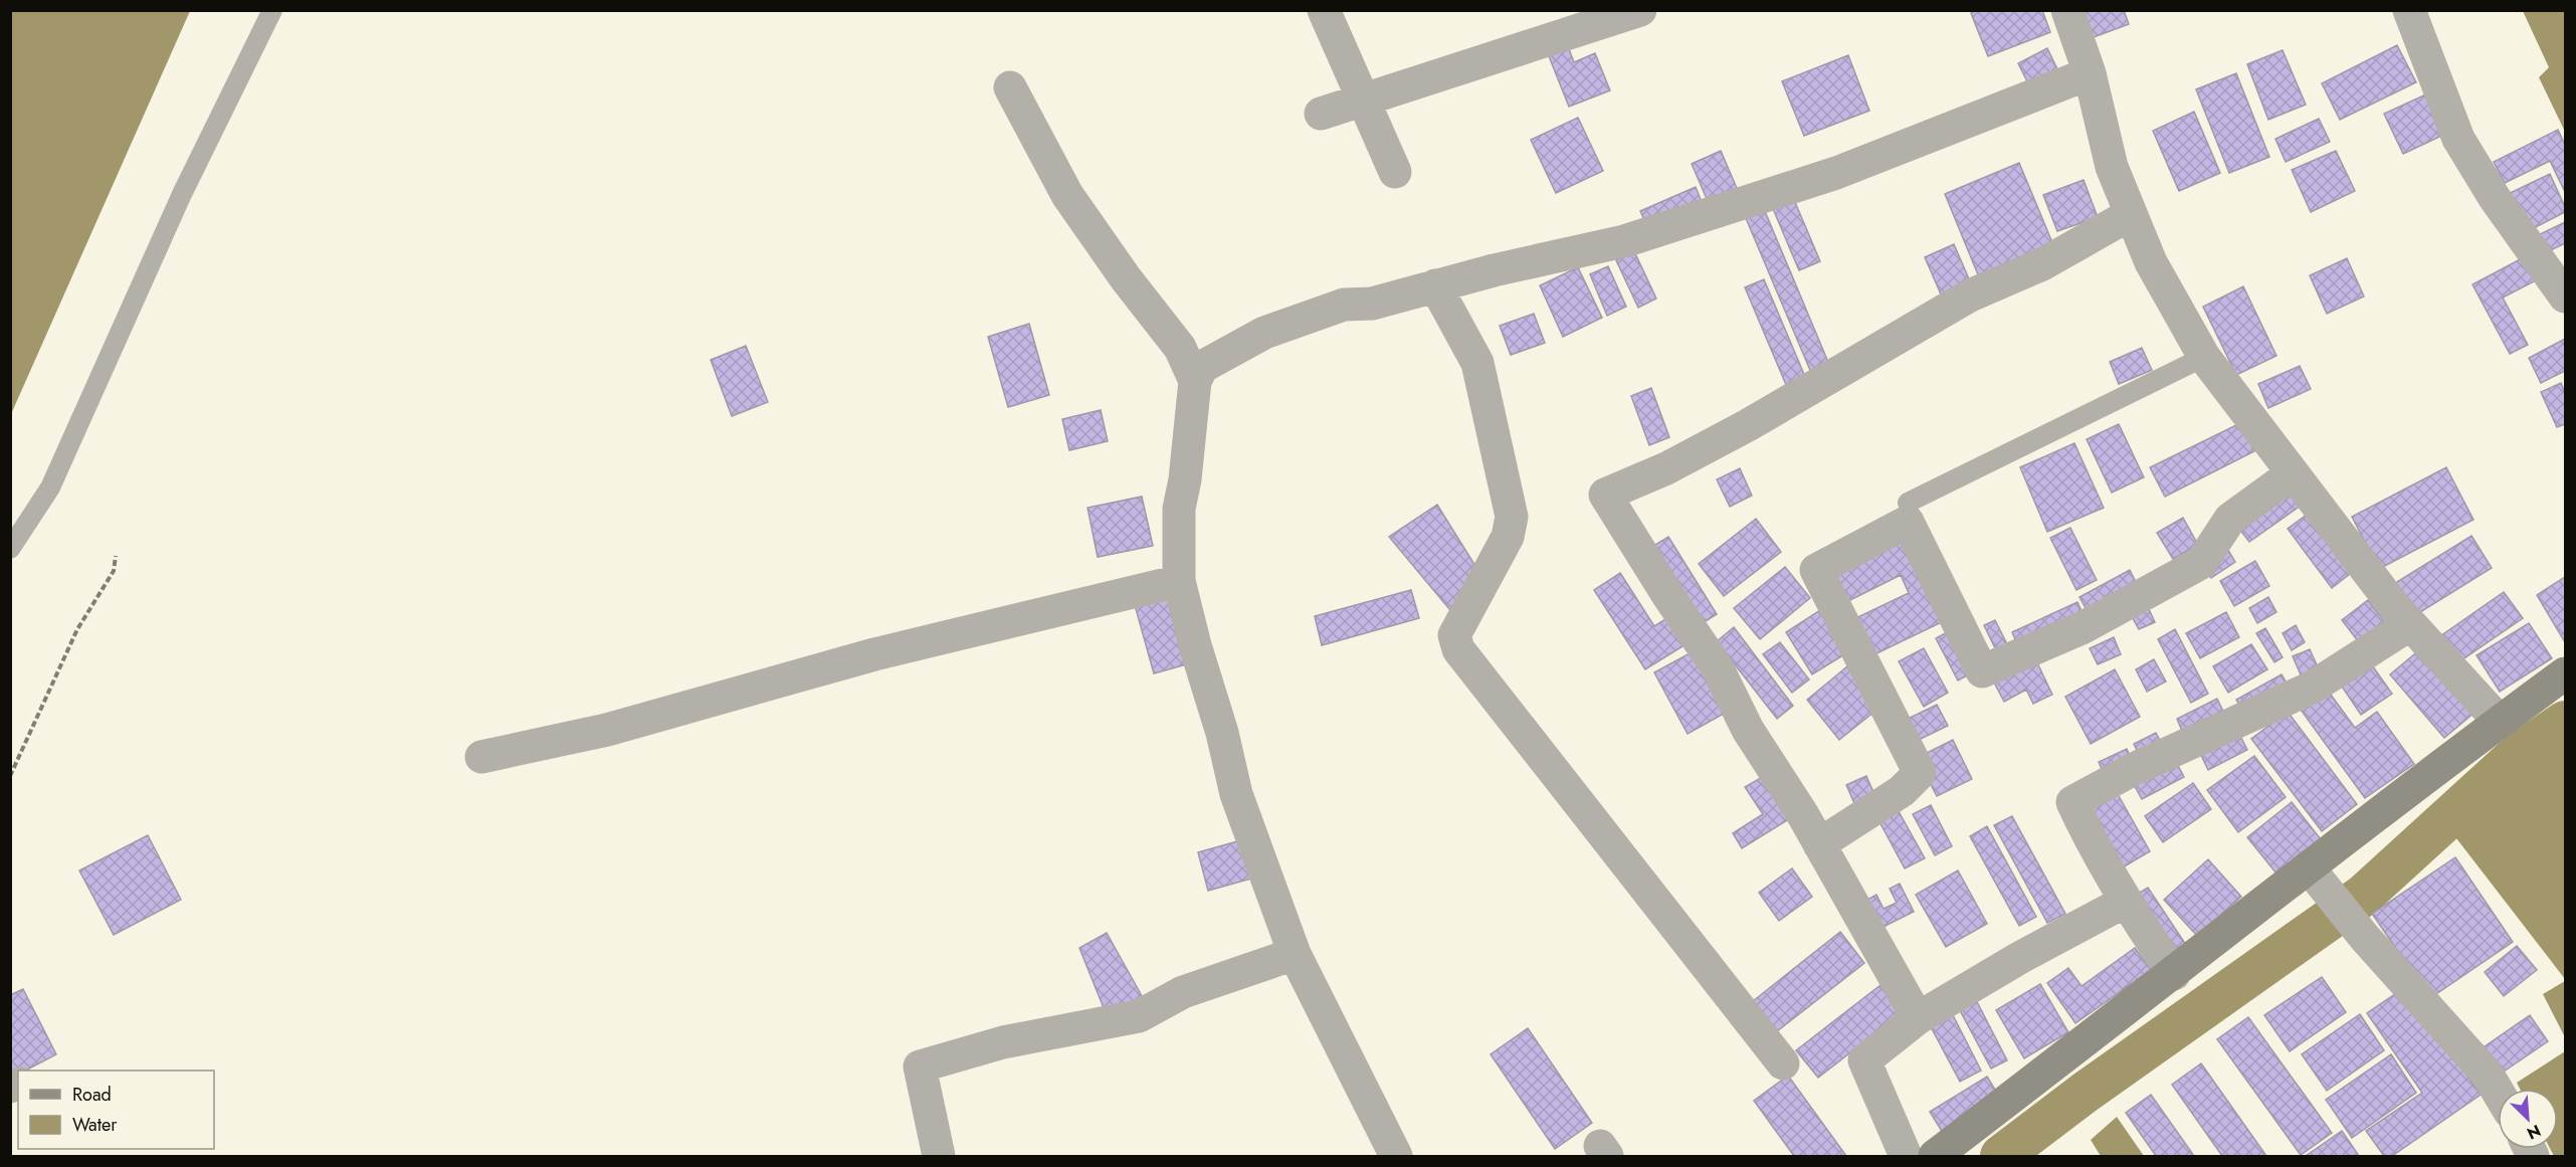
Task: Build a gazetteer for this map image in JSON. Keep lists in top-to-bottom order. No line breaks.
{"legend":["Road","Water"],"north":"bottom right"}
